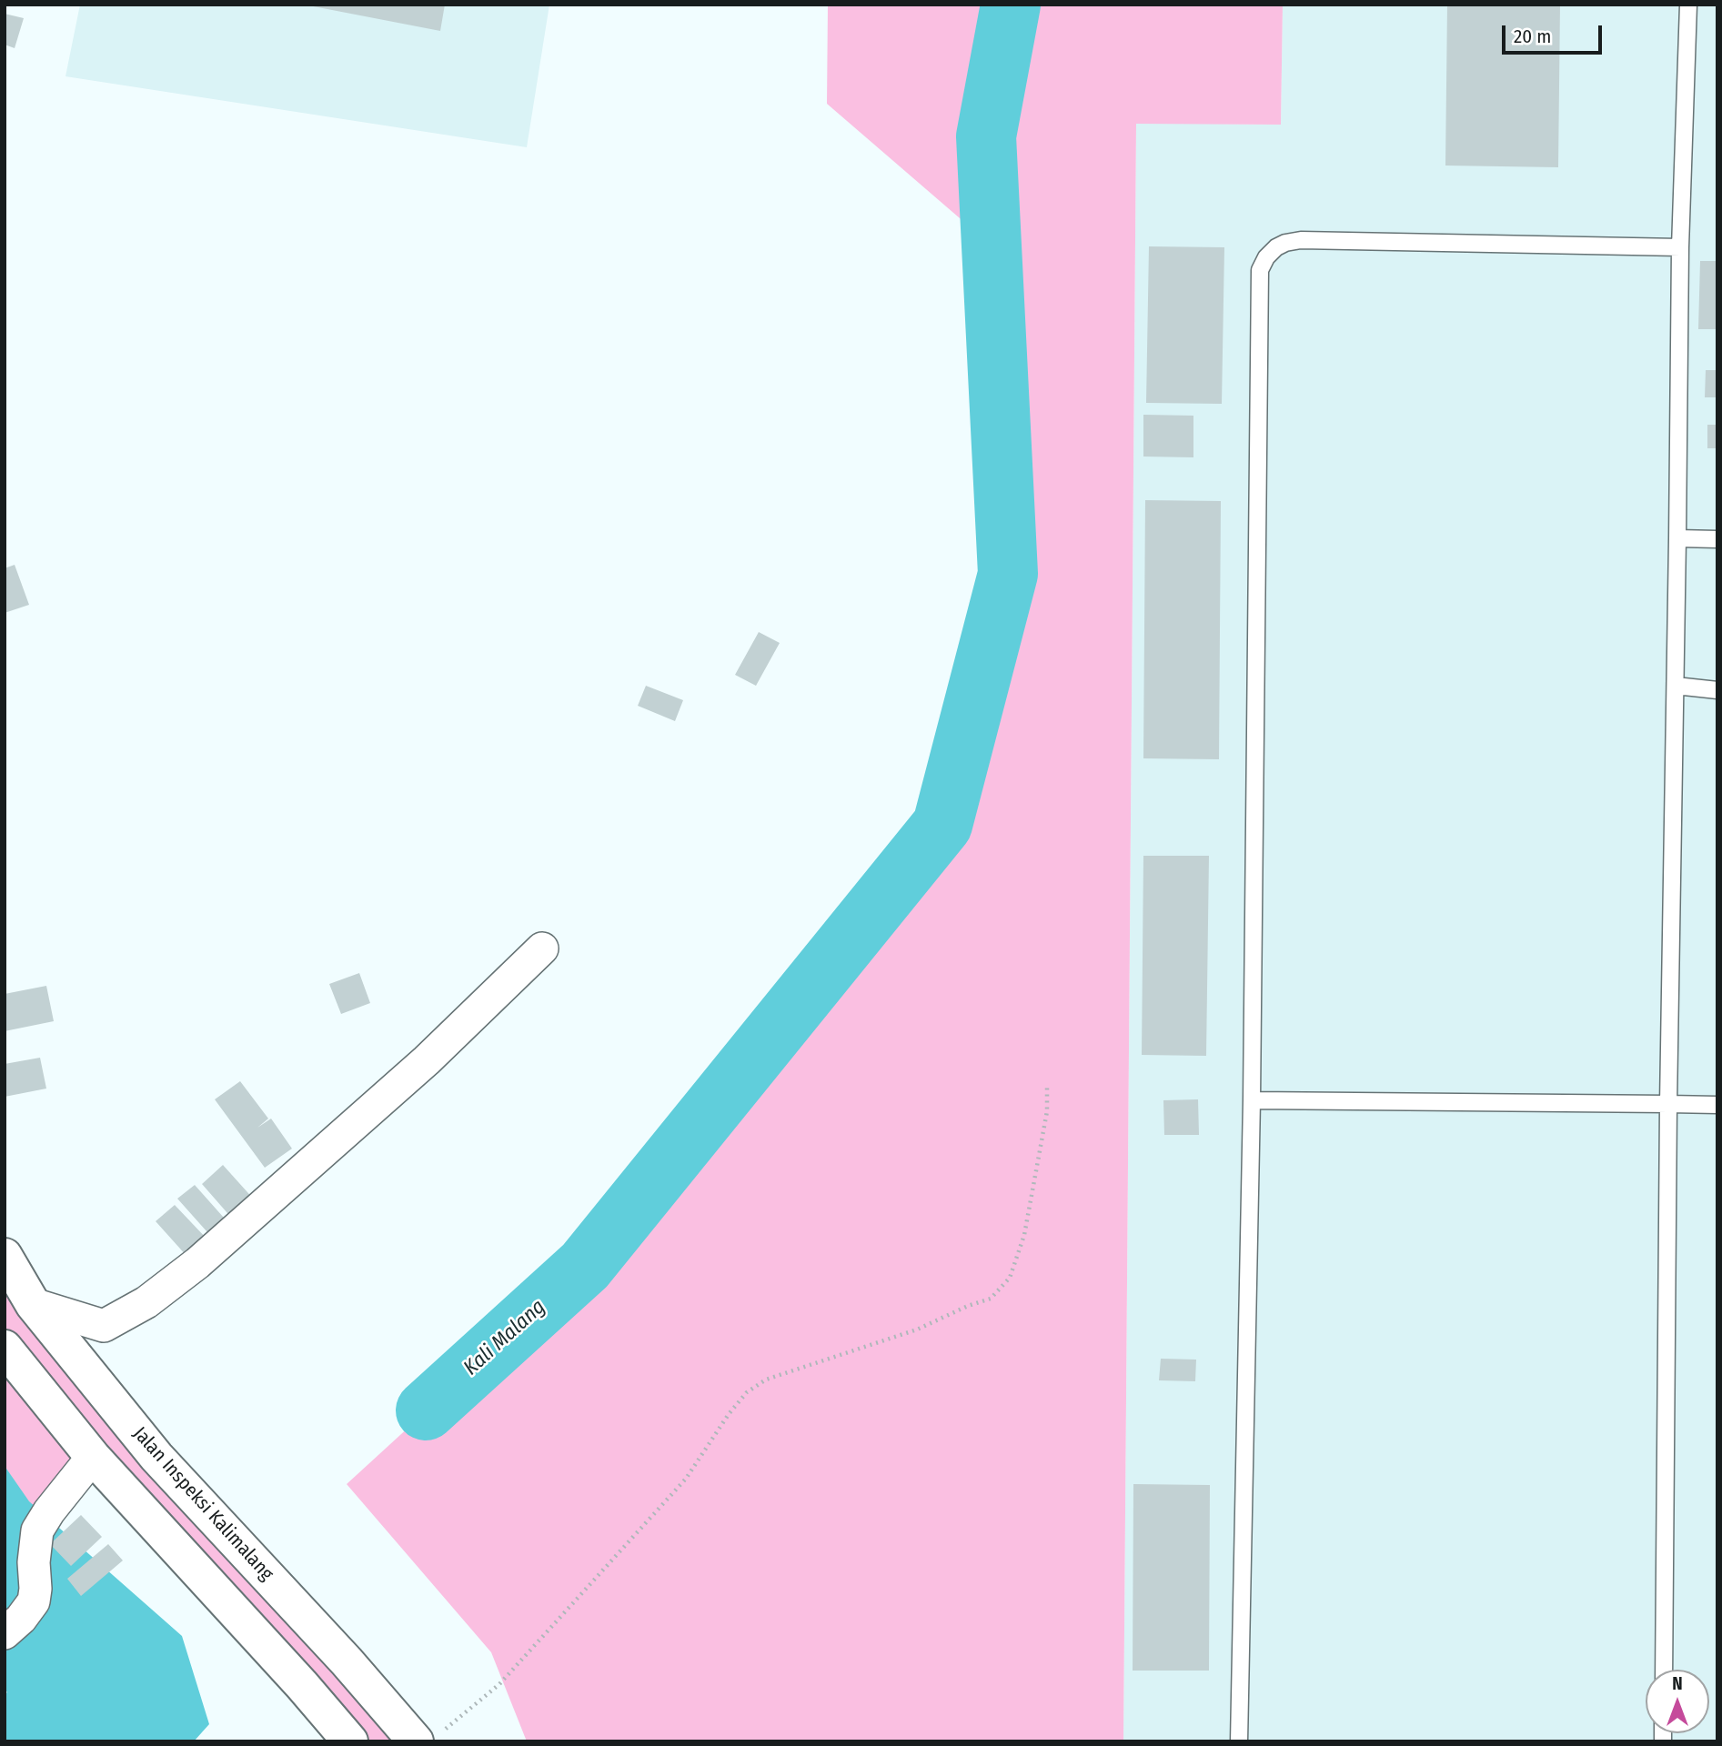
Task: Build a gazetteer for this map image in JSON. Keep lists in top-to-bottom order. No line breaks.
{"streets":{"main road":["Jalan Inspeksi Kalimalang"]},"water":["Kali Malang"],"scale_bar":"20 m","north":"top"}
